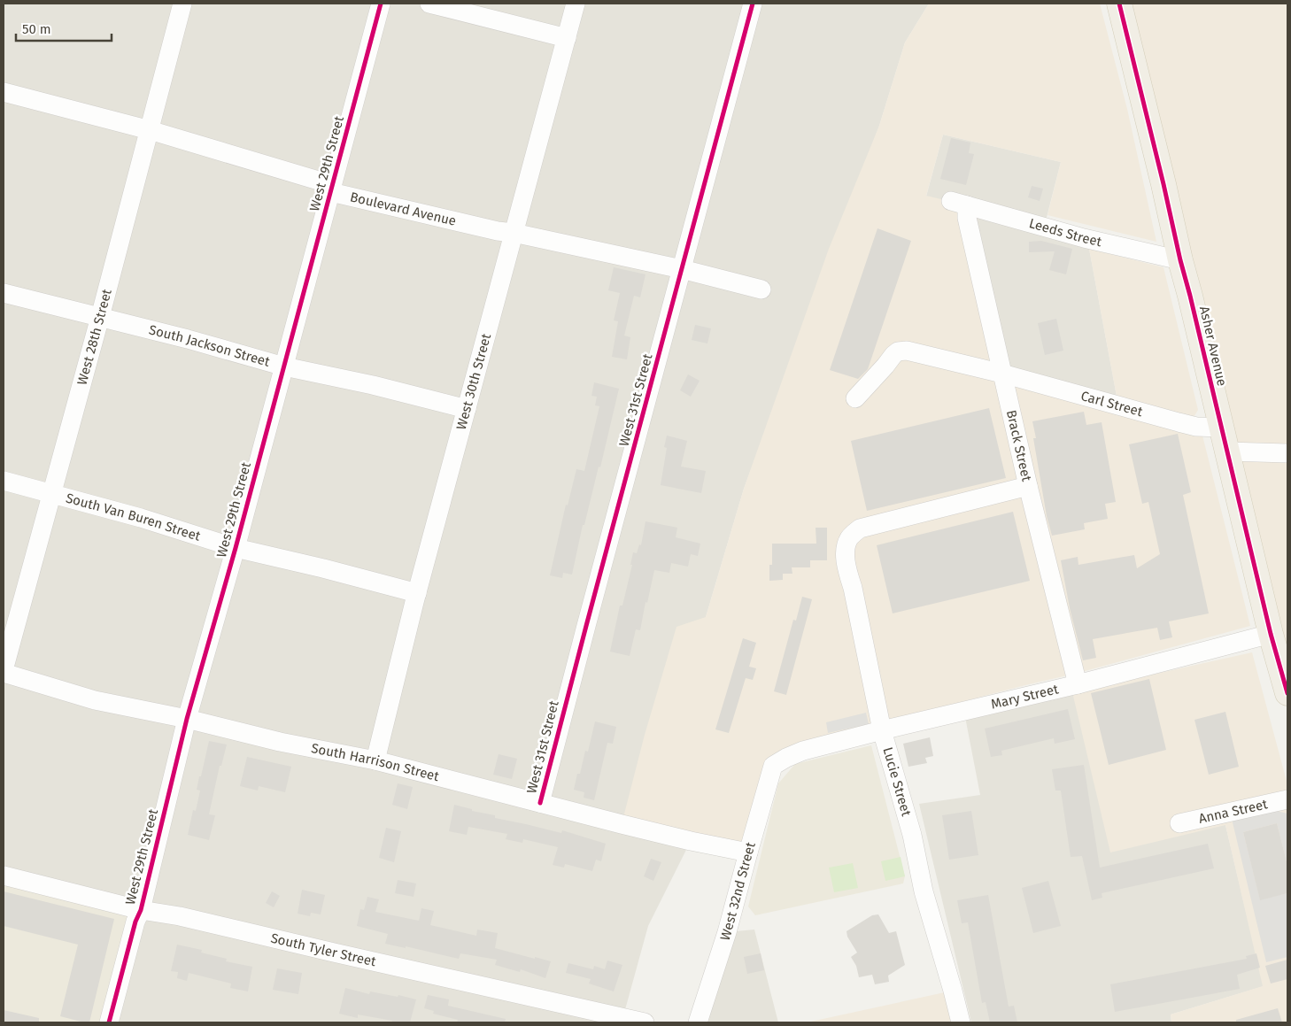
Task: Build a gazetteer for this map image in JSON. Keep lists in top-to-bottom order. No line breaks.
{"streets":{"main road":["Asher Avenue"],"street":["West 29th Street","Boulevard Avenue","Leeds Street","West 28th Street","South Jackson Street","West 30th Street","West 31st Street","Carl Street","Brack Street","South Van Buren Street","Mary Street","South Harrison Street","Lucie Street","Anna Street","West 32nd Street","South Tyler Street"]},"crossings":[["West 29th Street","Boulevard Avenue"],["West 29th Street","South Jackson Street"],["West 29th Street","South Van Buren Street"],["West 29th Street","South Harrison Street"],["West 29th Street","South Tyler Street"],["Boulevard Avenue","West 30th Street"],["Boulevard Avenue","West 31st Street"],["Leeds Street","Asher Avenue"],["Leeds Street","Brack Street"],["West 28th Street","South Jackson Street"],["West 28th Street","South Van Buren Street"],["West 28th Street","South Harrison Street"],["South Jackson Street","West 30th Street"],["Asher Avenue","Carl Street"],["Asher Avenue","Mary Street"],["West 30th Street","South Van Buren Street"],["West 30th Street","South Harrison Street"],["West 31st Street","South Harrison Street"],["Carl Street","Brack Street"],["Brack Street","Mary Street"],["Brack Street","Lucie Street"],["Mary Street","Lucie Street"],["Mary Street","West 32nd Street"],["South Harrison Street","West 32nd Street"]],"scale_bar":"50 m"}
